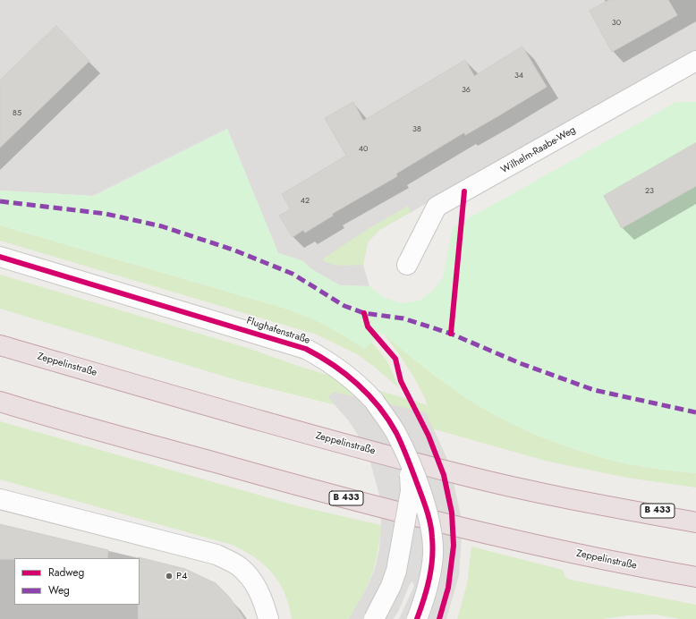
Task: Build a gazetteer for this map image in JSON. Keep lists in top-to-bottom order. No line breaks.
{"streets":{"highway":["Zeppelinstraße","B 433"],"street":["Wilhelm-Raabe-Weg","Flughafenstraße"]},"crossings":[["Zeppelinstraße","B 433"]],"places":["P4"],"house_numbers":["30","34","36","85","38","40","23","42"],"legend":["Radweg","Weg"]}
